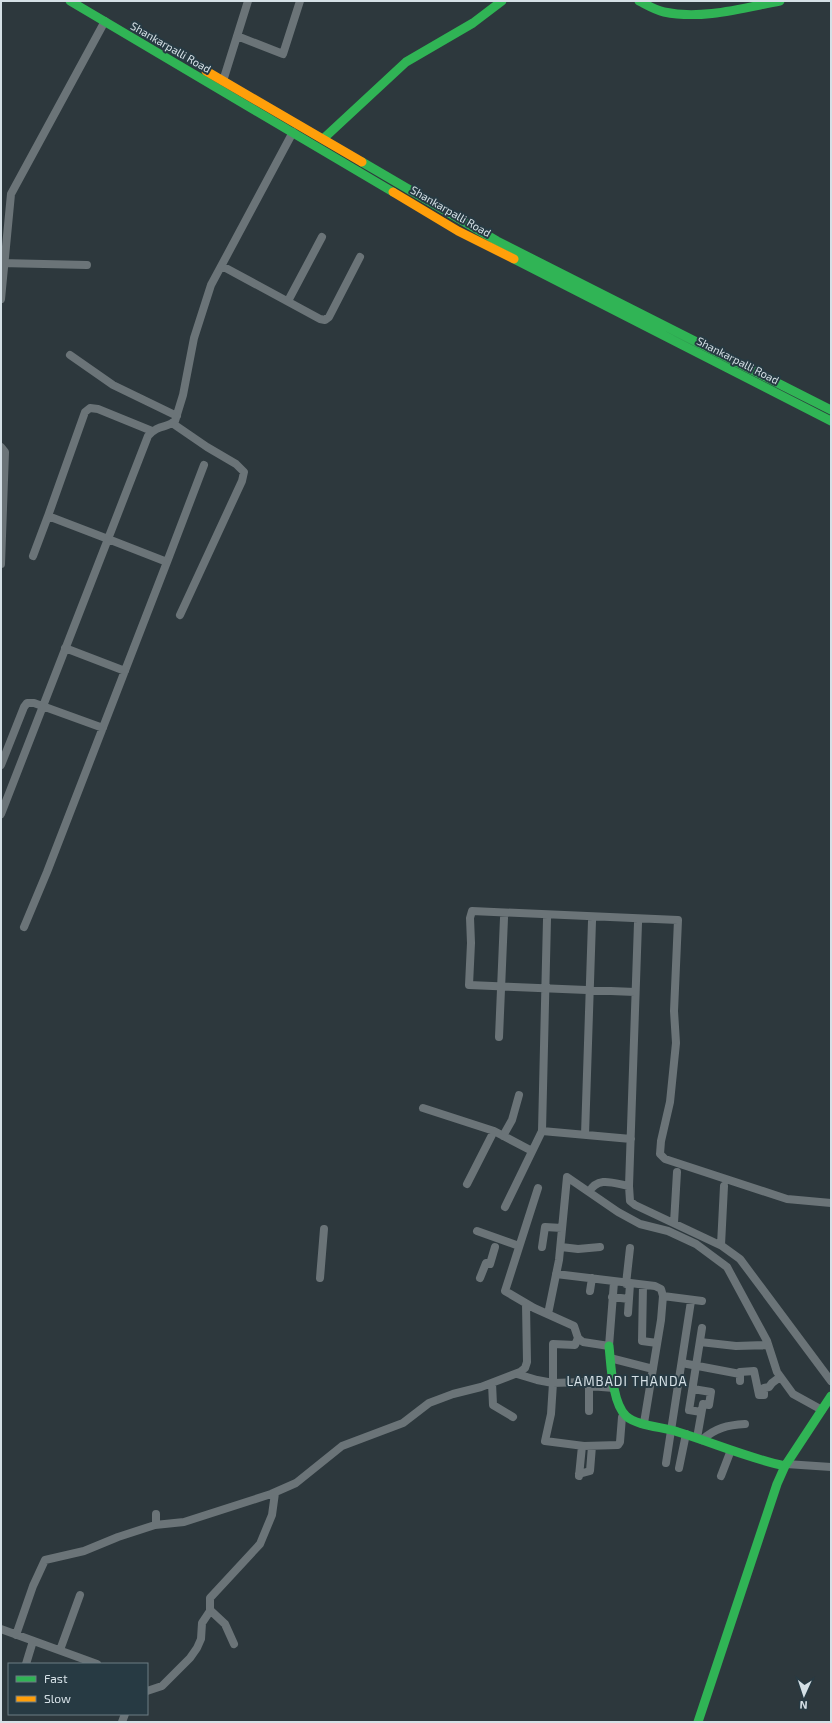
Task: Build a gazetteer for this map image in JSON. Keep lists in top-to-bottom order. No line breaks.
{"streets":{"main road":["Shankarpalli Road"]},"districts":["LAMBADI THANDA"],"legend":["Fast","Slow"],"north":"bottom"}
